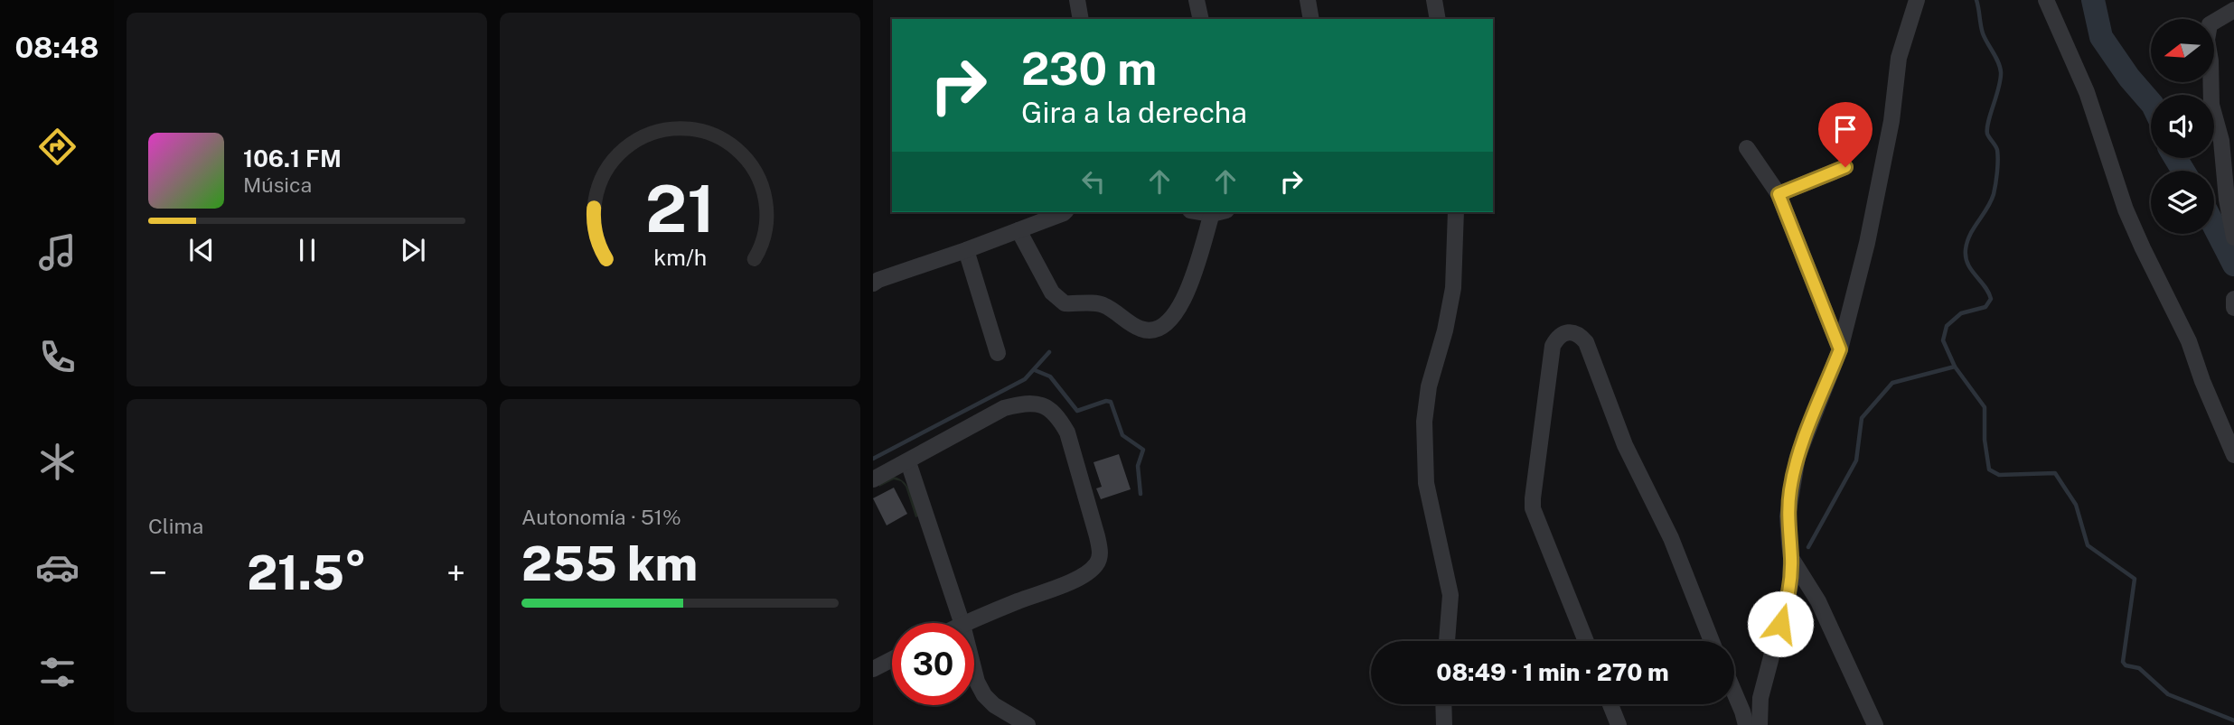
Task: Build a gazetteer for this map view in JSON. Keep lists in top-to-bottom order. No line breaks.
{"north":"left","page":{"tabs":"08:48","turn":["230 m","Gira a la derecha"],"song":["106.1 FM","Música"],"tile":["Clima",["Autonomía · 51%","255 km"]],"heat":["−","21.5°","+"],"limit":"30","trip":"08:49 · 1 min · 270 m","gauge":["21","km/h"]}}
